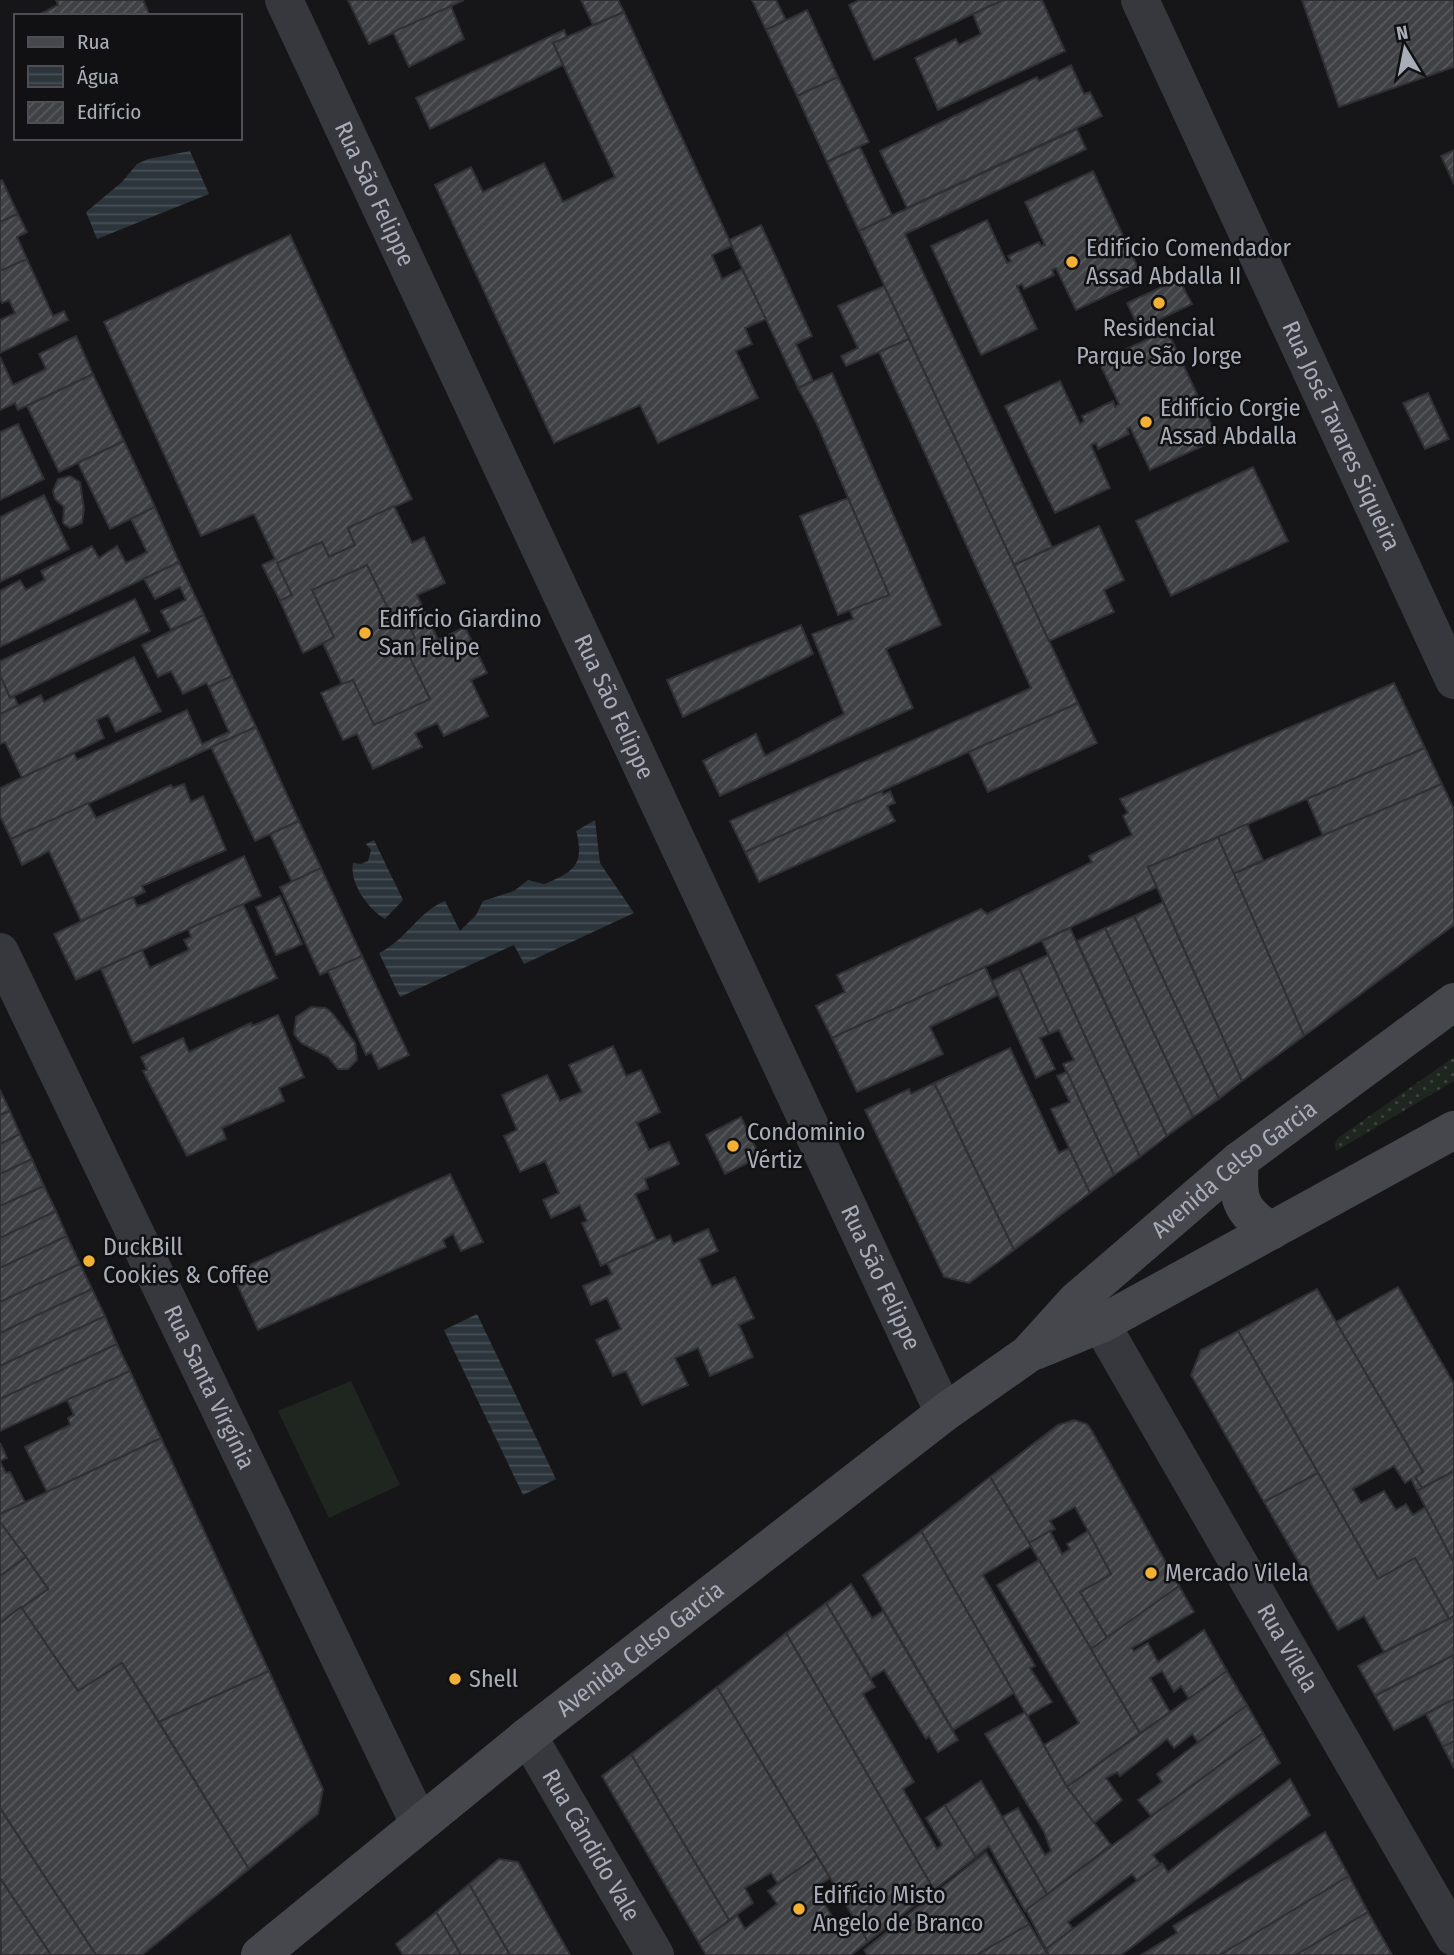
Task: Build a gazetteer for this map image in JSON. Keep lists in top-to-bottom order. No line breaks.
{"streets":{"main road":["Avenida Celso Garcia"],"street":["Rua São Felippe","Rua José Tavares Siqueira","Rua Santa Virgínia","Rua Vilela","Rua Cândido Vale"]},"crossings":[["Rua São Felippe","Avenida Celso Garcia"],["Avenida Celso Garcia","Rua Santa Virgínia"],["Avenida Celso Garcia","Rua Vilela"],["Avenida Celso Garcia","Rua Cândido Vale"]],"places":["Edifício Comendador Assad Abdalla II","Residencial Parque São Jorge","Edifício Corgie Assad Abdalla","Edifício Giardino San Felipe","Condominio Vértiz","DuckBill Cookies & Coffee","Mercado Vilela","Shell","Edifício Misto Angelo de Branco"],"legend":["Rua","Água","Edifício"],"north":"top"}
